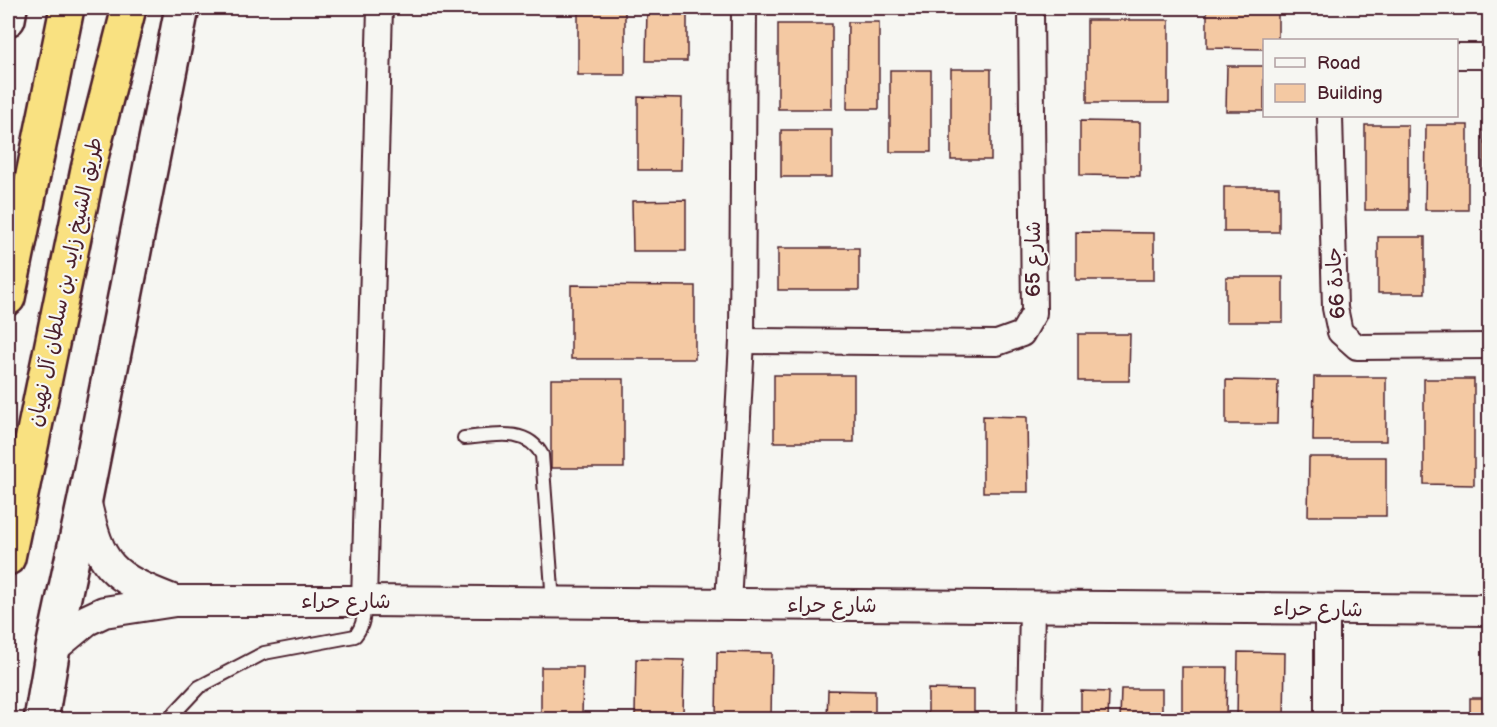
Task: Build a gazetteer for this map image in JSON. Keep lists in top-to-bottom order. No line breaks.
{"streets":{"highway":["طريق الشيخ زايد بن سلطان آل نهيان"],"street":["شارع 65","جادة 66","شارع حراء"]},"legend":["Road","Building"]}
